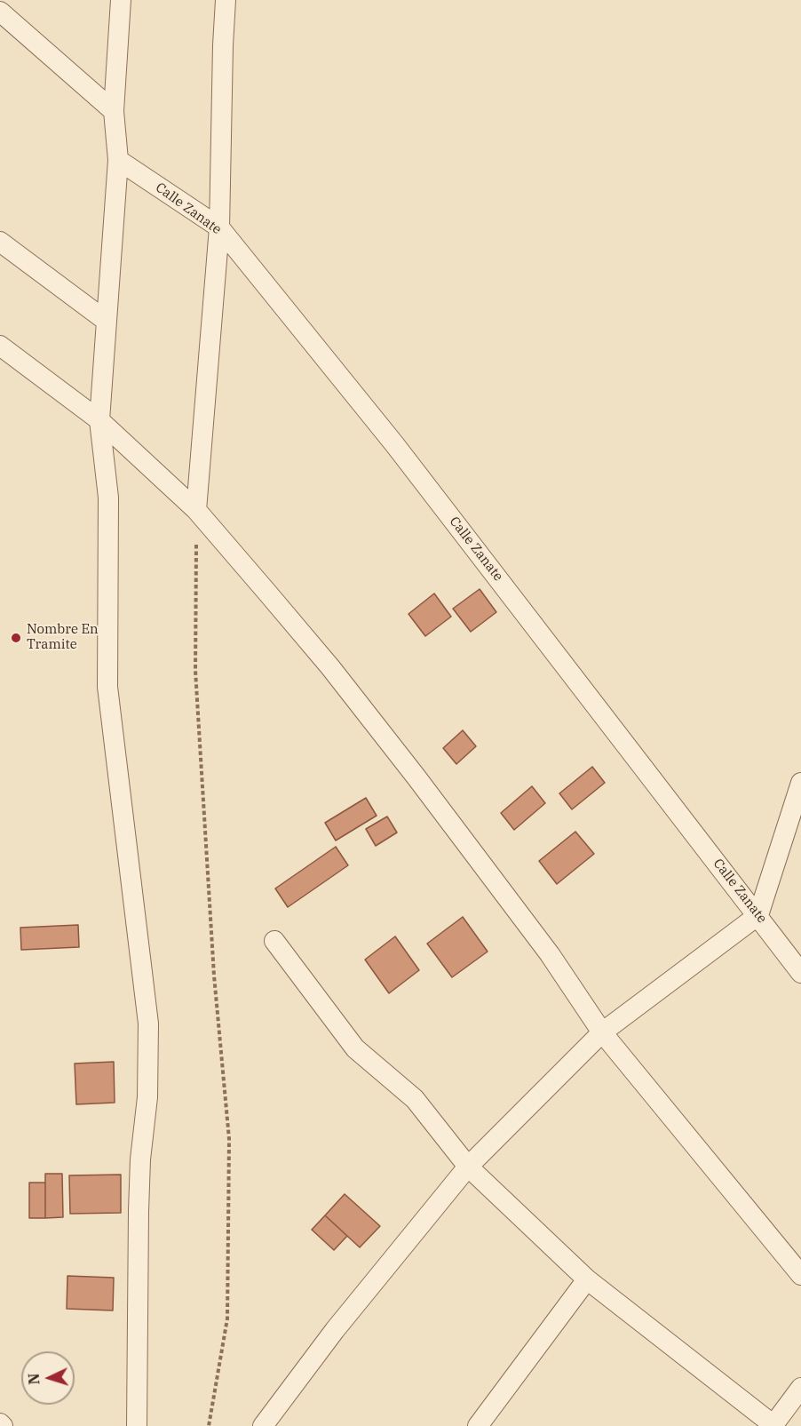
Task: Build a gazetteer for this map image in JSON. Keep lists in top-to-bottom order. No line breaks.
{"streets":{"street":["Calle Zanate"]},"places":["Nombre En Tramite"],"north":"left"}
